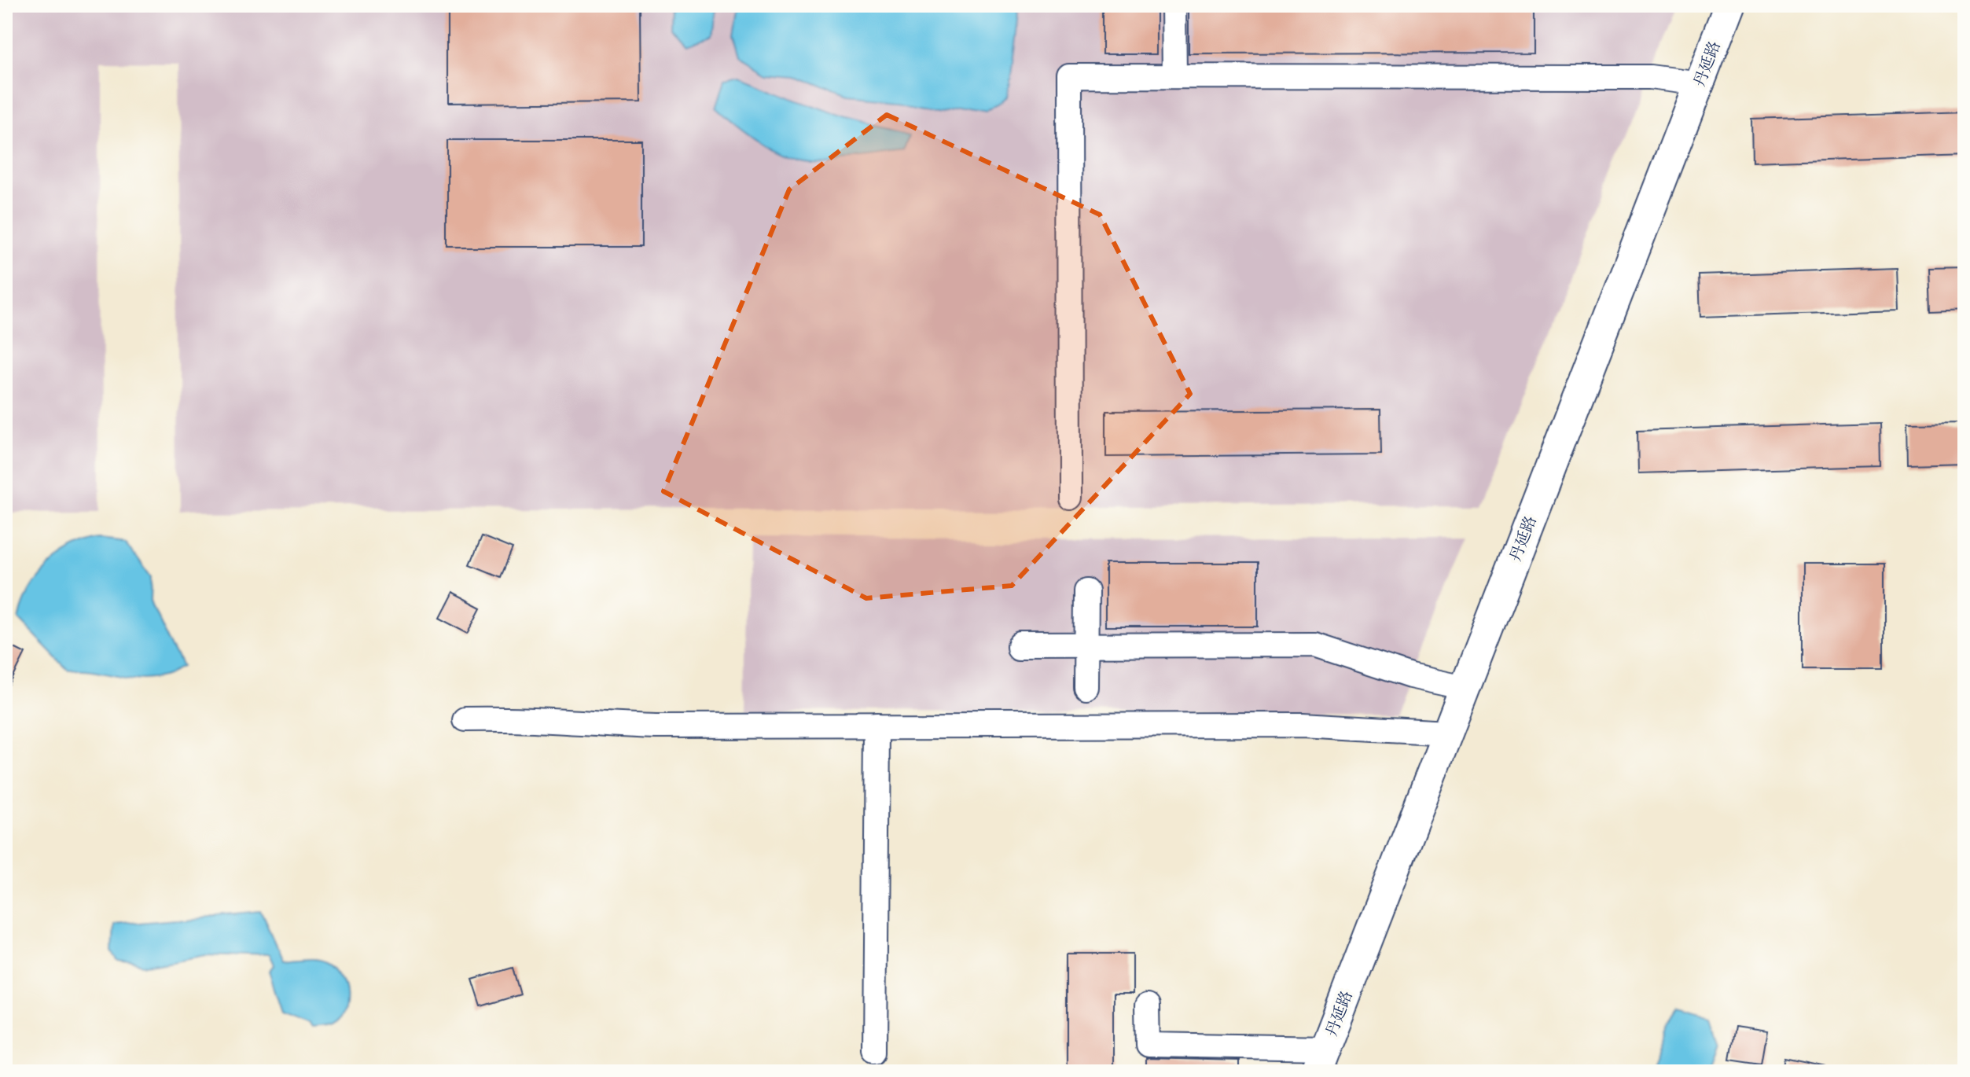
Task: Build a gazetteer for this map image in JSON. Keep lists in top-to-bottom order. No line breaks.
{"streets":{"main road":["丹延路"]}}
